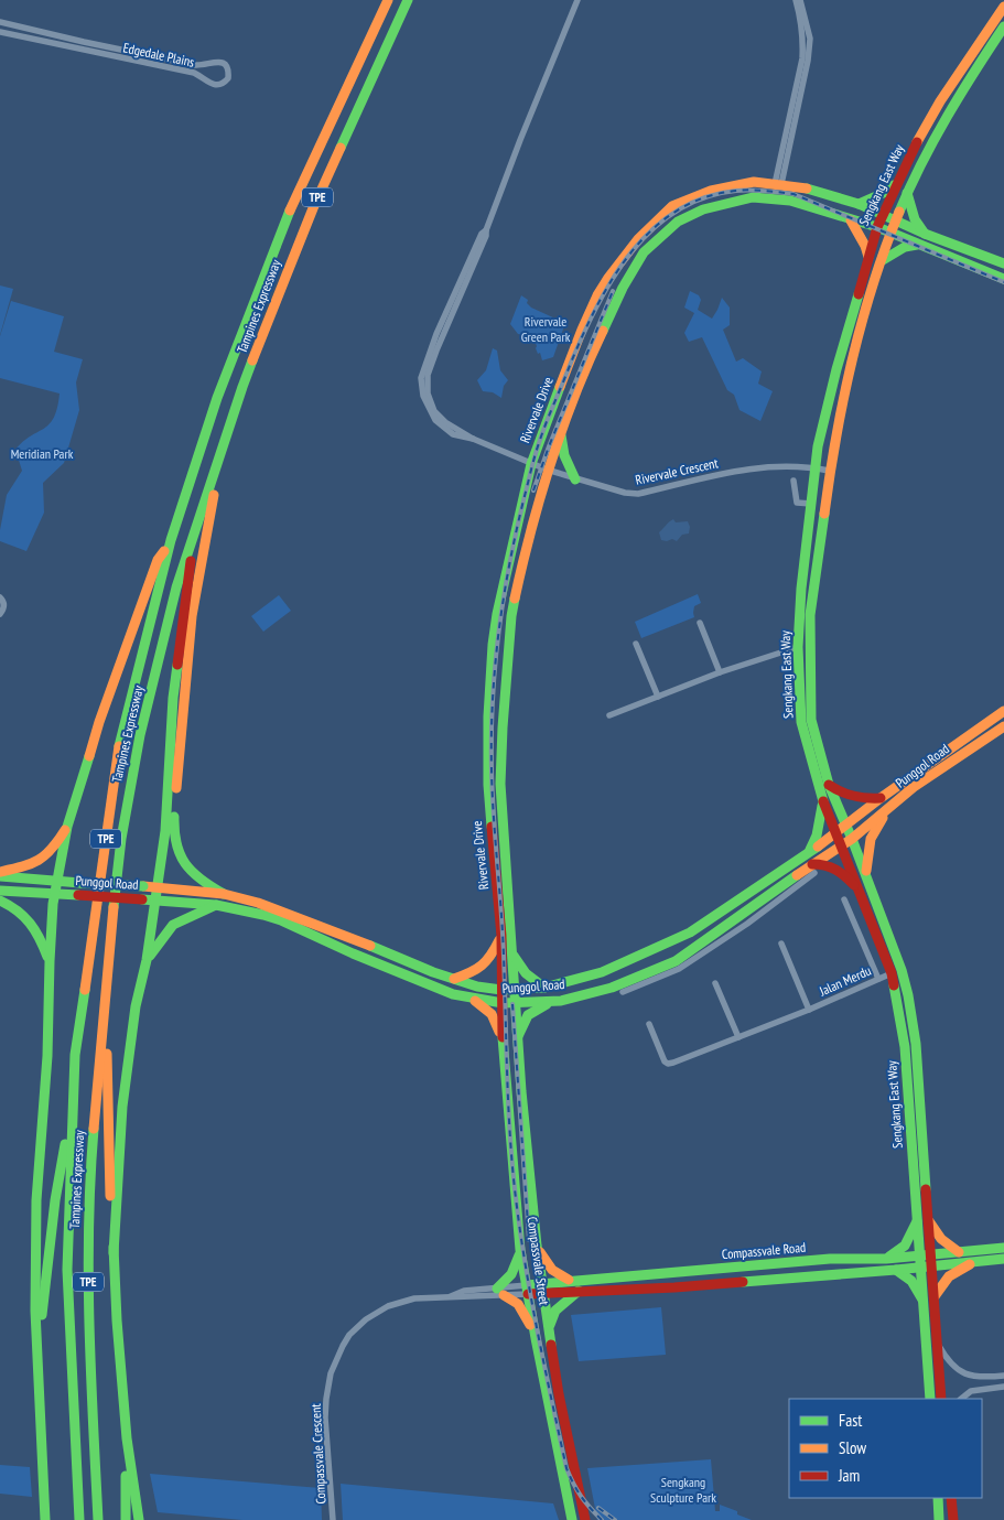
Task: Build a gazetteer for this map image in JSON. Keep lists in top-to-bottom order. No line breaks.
{"streets":{"main road":["Sengkang East Way","TPE","Tampines Expressway","Rivervale Drive","Punggol Road","Compassvale Road","Compassvale Street"],"street":["Edgedale Plains","Rivervale Crescent","Jalan Merdu","Compassvale Crescent"]},"crossings":[["Sengkang East Way","Rivervale Drive"],["Sengkang East Way","Rivervale Crescent"],["Sengkang East Way","Punggol Road"],["Sengkang East Way","Jalan Merdu"],["Sengkang East Way","Compassvale Road"],["Rivervale Drive","Rivervale Crescent"],["Rivervale Drive","Punggol Road"],["Rivervale Drive","Compassvale Street"],["Punggol Road","Compassvale Street"],["Compassvale Road","Compassvale Street"],["Compassvale Road","Compassvale Crescent"],["Compassvale Street","Compassvale Crescent"]],"parks":["Rivervale Green Park","Meridian Park","Sengkang Sculpture Park"],"legend":["Fast","Slow","Jam"]}
